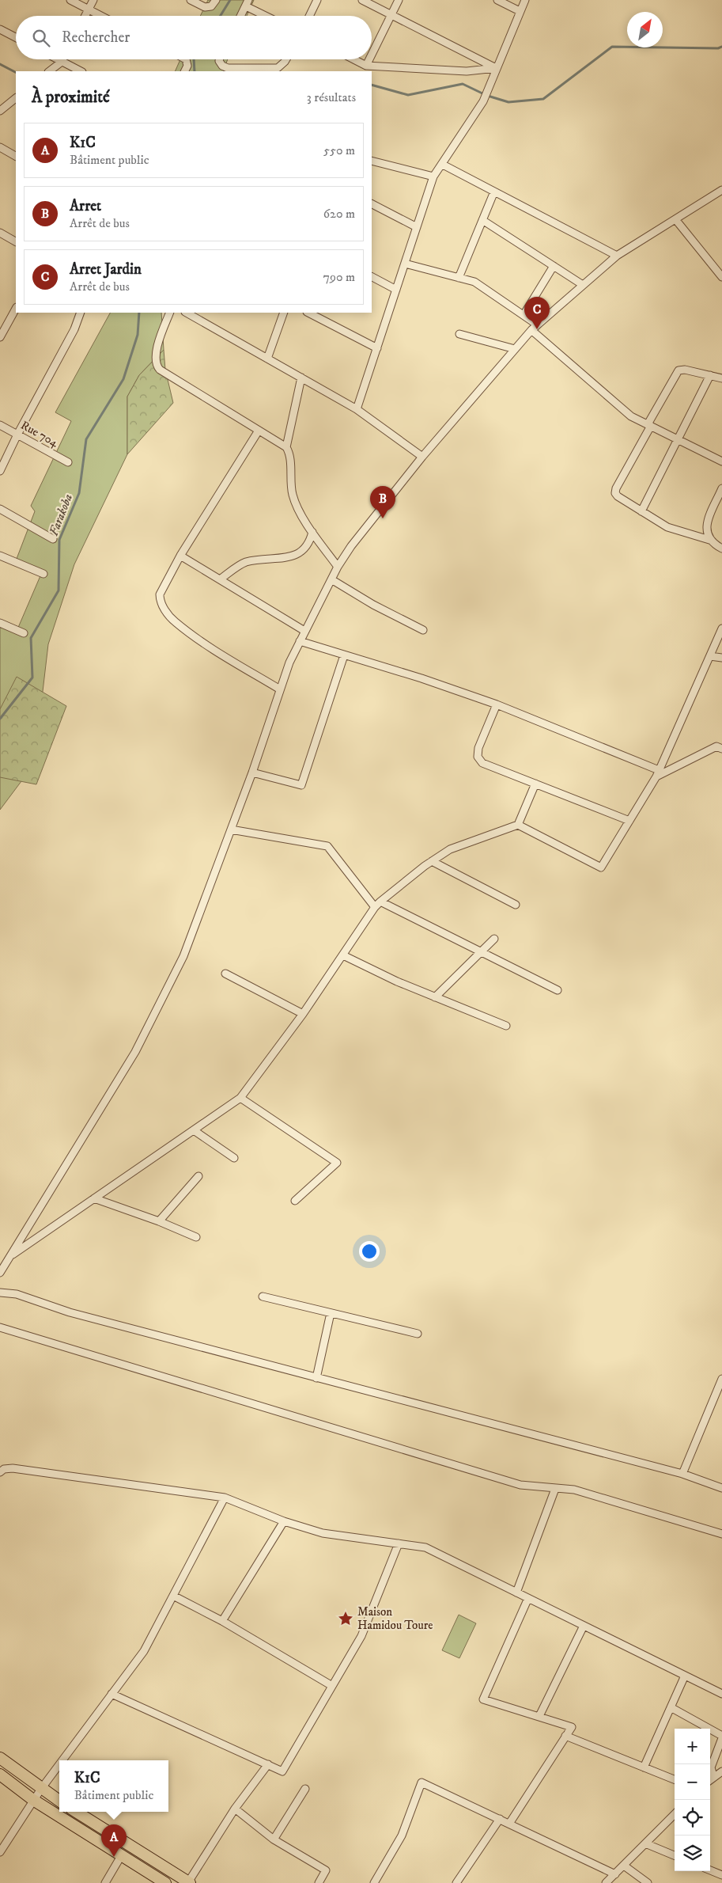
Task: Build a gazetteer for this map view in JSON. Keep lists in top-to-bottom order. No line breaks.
{"streets":{"street":["Rue 704"]},"water":["Farakoba"],"places":{"place":["Maison Hamidou Toure"]},"north":"top right","page":{"search":"Rechercher","heading":["À proximité","3 résultats"],"list":[{"mark":"A","name":"K1C","note":"Bâtiment public","value":"550 m"},{"mark":"B","name":"Arret","note":"Arrêt de bus","value":"620 m"},{"mark":"C","name":"Arret Jardin","note":"Arrêt de bus","value":"790 m"}],"pins":["C","B","A"],"map_buttons":["+","−"],"popup":["K1C","Bâtiment public"]}}
